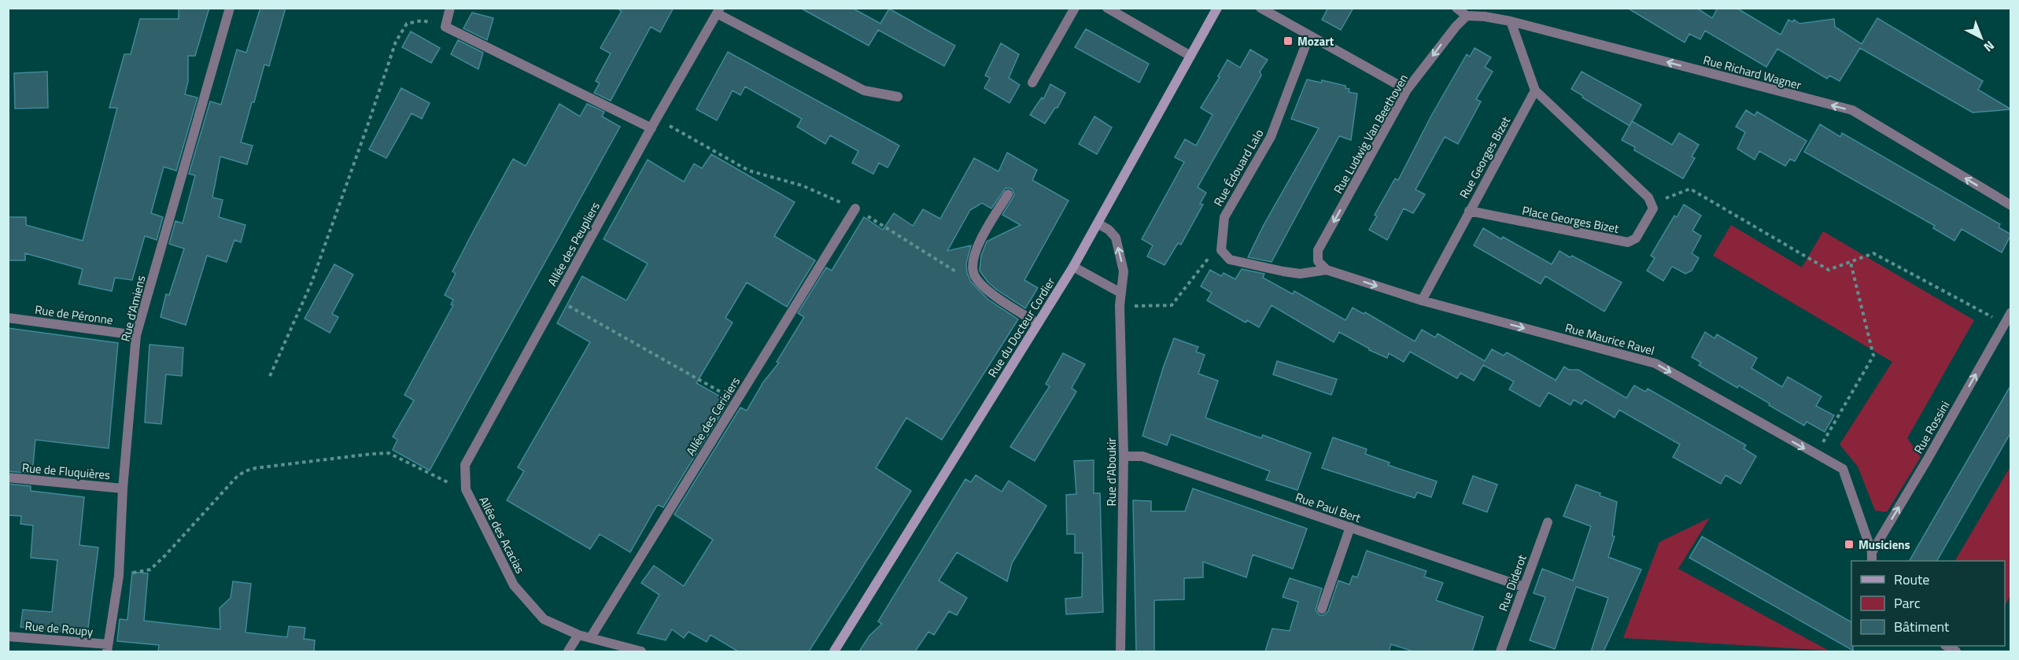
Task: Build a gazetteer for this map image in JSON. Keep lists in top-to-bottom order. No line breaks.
{"streets":{"street":["Rue Richard Wagner","Rue Ludwig Van Beethoven","Rue Georges Bizet","Rue Édouard Lalo","Place Georges Bizet","Allée des Peupliers","Rue d'Amiens","Rue de Péronne","Rue du Docteur Cordier","Rue Maurice Ravel","Allée des Cerisiers","Rue Rossini","Rue de Fluquières","Rue d'Aboukir","Rue Paul Bert","Allée des Acacias","Rue Diderot","Rue de Roupy"]},"crossings":[["Rue Richard Wagner","Rue Ludwig Van Beethoven"],["Rue Ludwig Van Beethoven","Rue Maurice Ravel"],["Rue Georges Bizet","Place Georges Bizet"],["Rue Georges Bizet","Rue Maurice Ravel"],["Rue Édouard Lalo","Rue Maurice Ravel"],["Allée des Peupliers","Allée des Acacias"],["Rue d'Amiens","Rue de Péronne"],["Rue d'Amiens","Rue de Fluquières"],["Rue d'Amiens","Rue de Roupy"],["Rue du Docteur Cordier","Rue d'Aboukir"],["Rue Maurice Ravel","Rue Rossini"],["Allée des Cerisiers","Allée des Acacias"],["Rue d'Aboukir","Rue Paul Bert"],["Rue Paul Bert","Rue Diderot"]],"one_way":["Rue Richard Wagner","Rue Ludwig Van Beethoven","Rue Maurice Ravel","Rue Rossini"],"places":{"transit":["Mozart","Musiciens"]},"legend":["Route","Parc","Bâtiment"],"north":"bottom right"}
